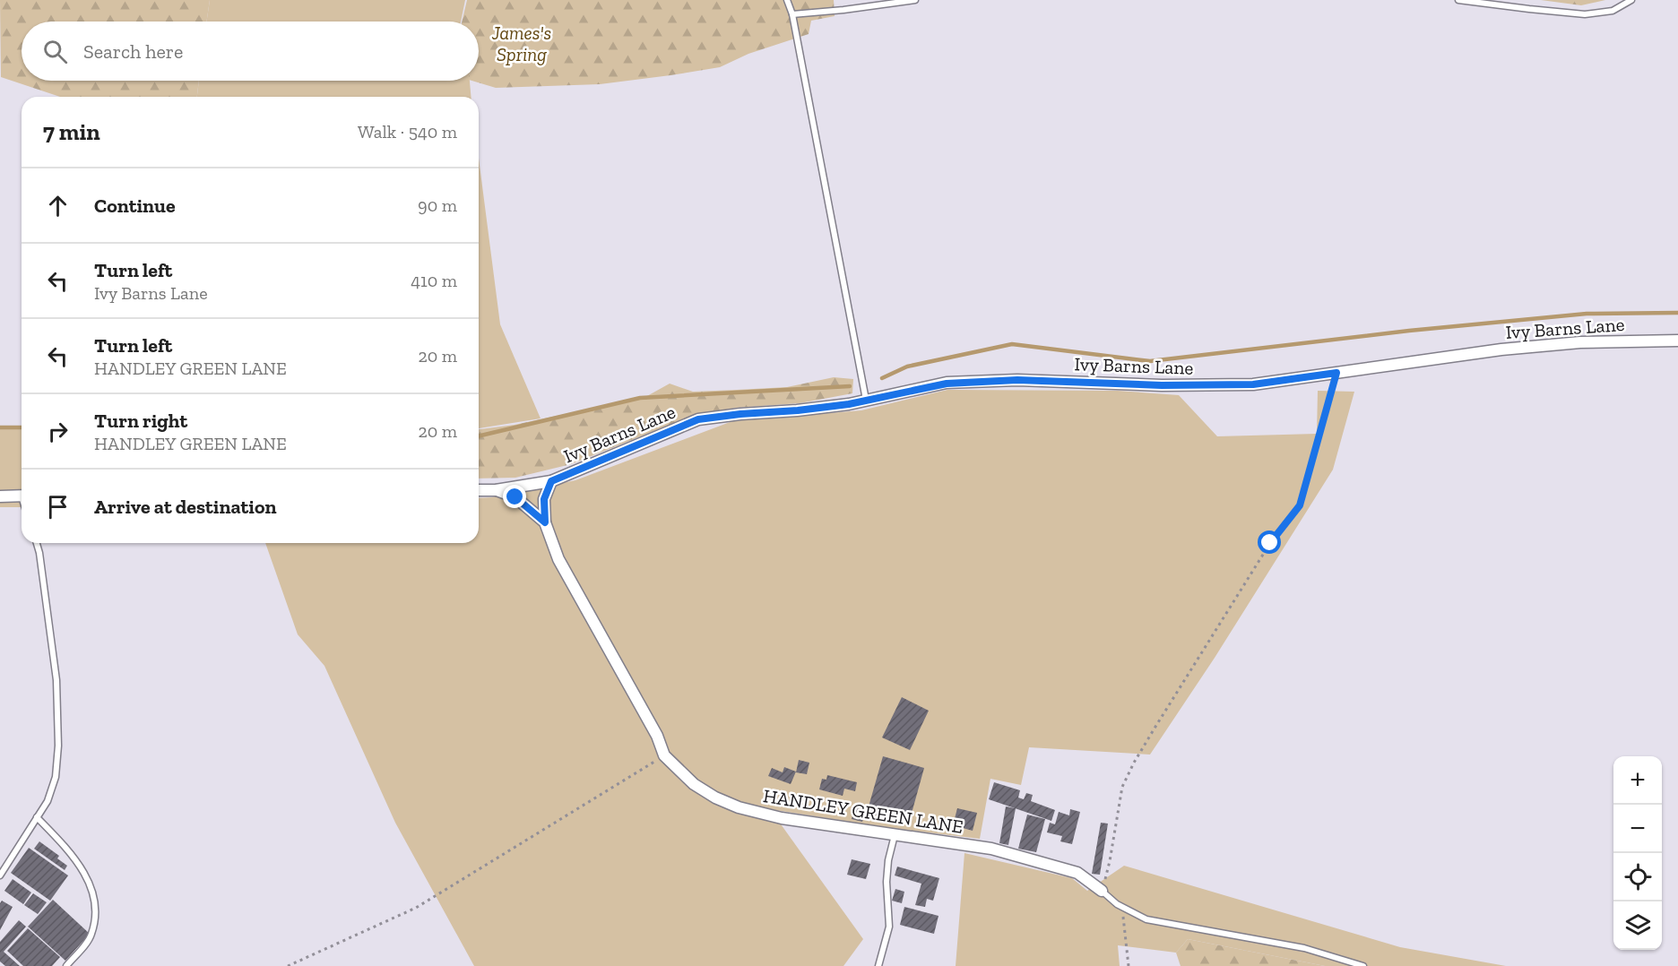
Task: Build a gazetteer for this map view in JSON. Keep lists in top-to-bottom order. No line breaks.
{"streets":{"street":["Ivy Barns Lane","HANDLEY GREEN LANE"]},"crossings":[["Ivy Barns Lane","HANDLEY GREEN LANE"]],"parks":["James's Spring"],"page":{"search":"Search here","heading":["7 min","Walk · 540 m"],"list":[["Continue","90 m"],["Turn left","Ivy Barns Lane","410 m"],["Turn left","HANDLEY GREEN LANE","20 m"],["Turn right","HANDLEY GREEN LANE","20 m"],"Arrive at destination"],"map_buttons":["+","−"]}}
